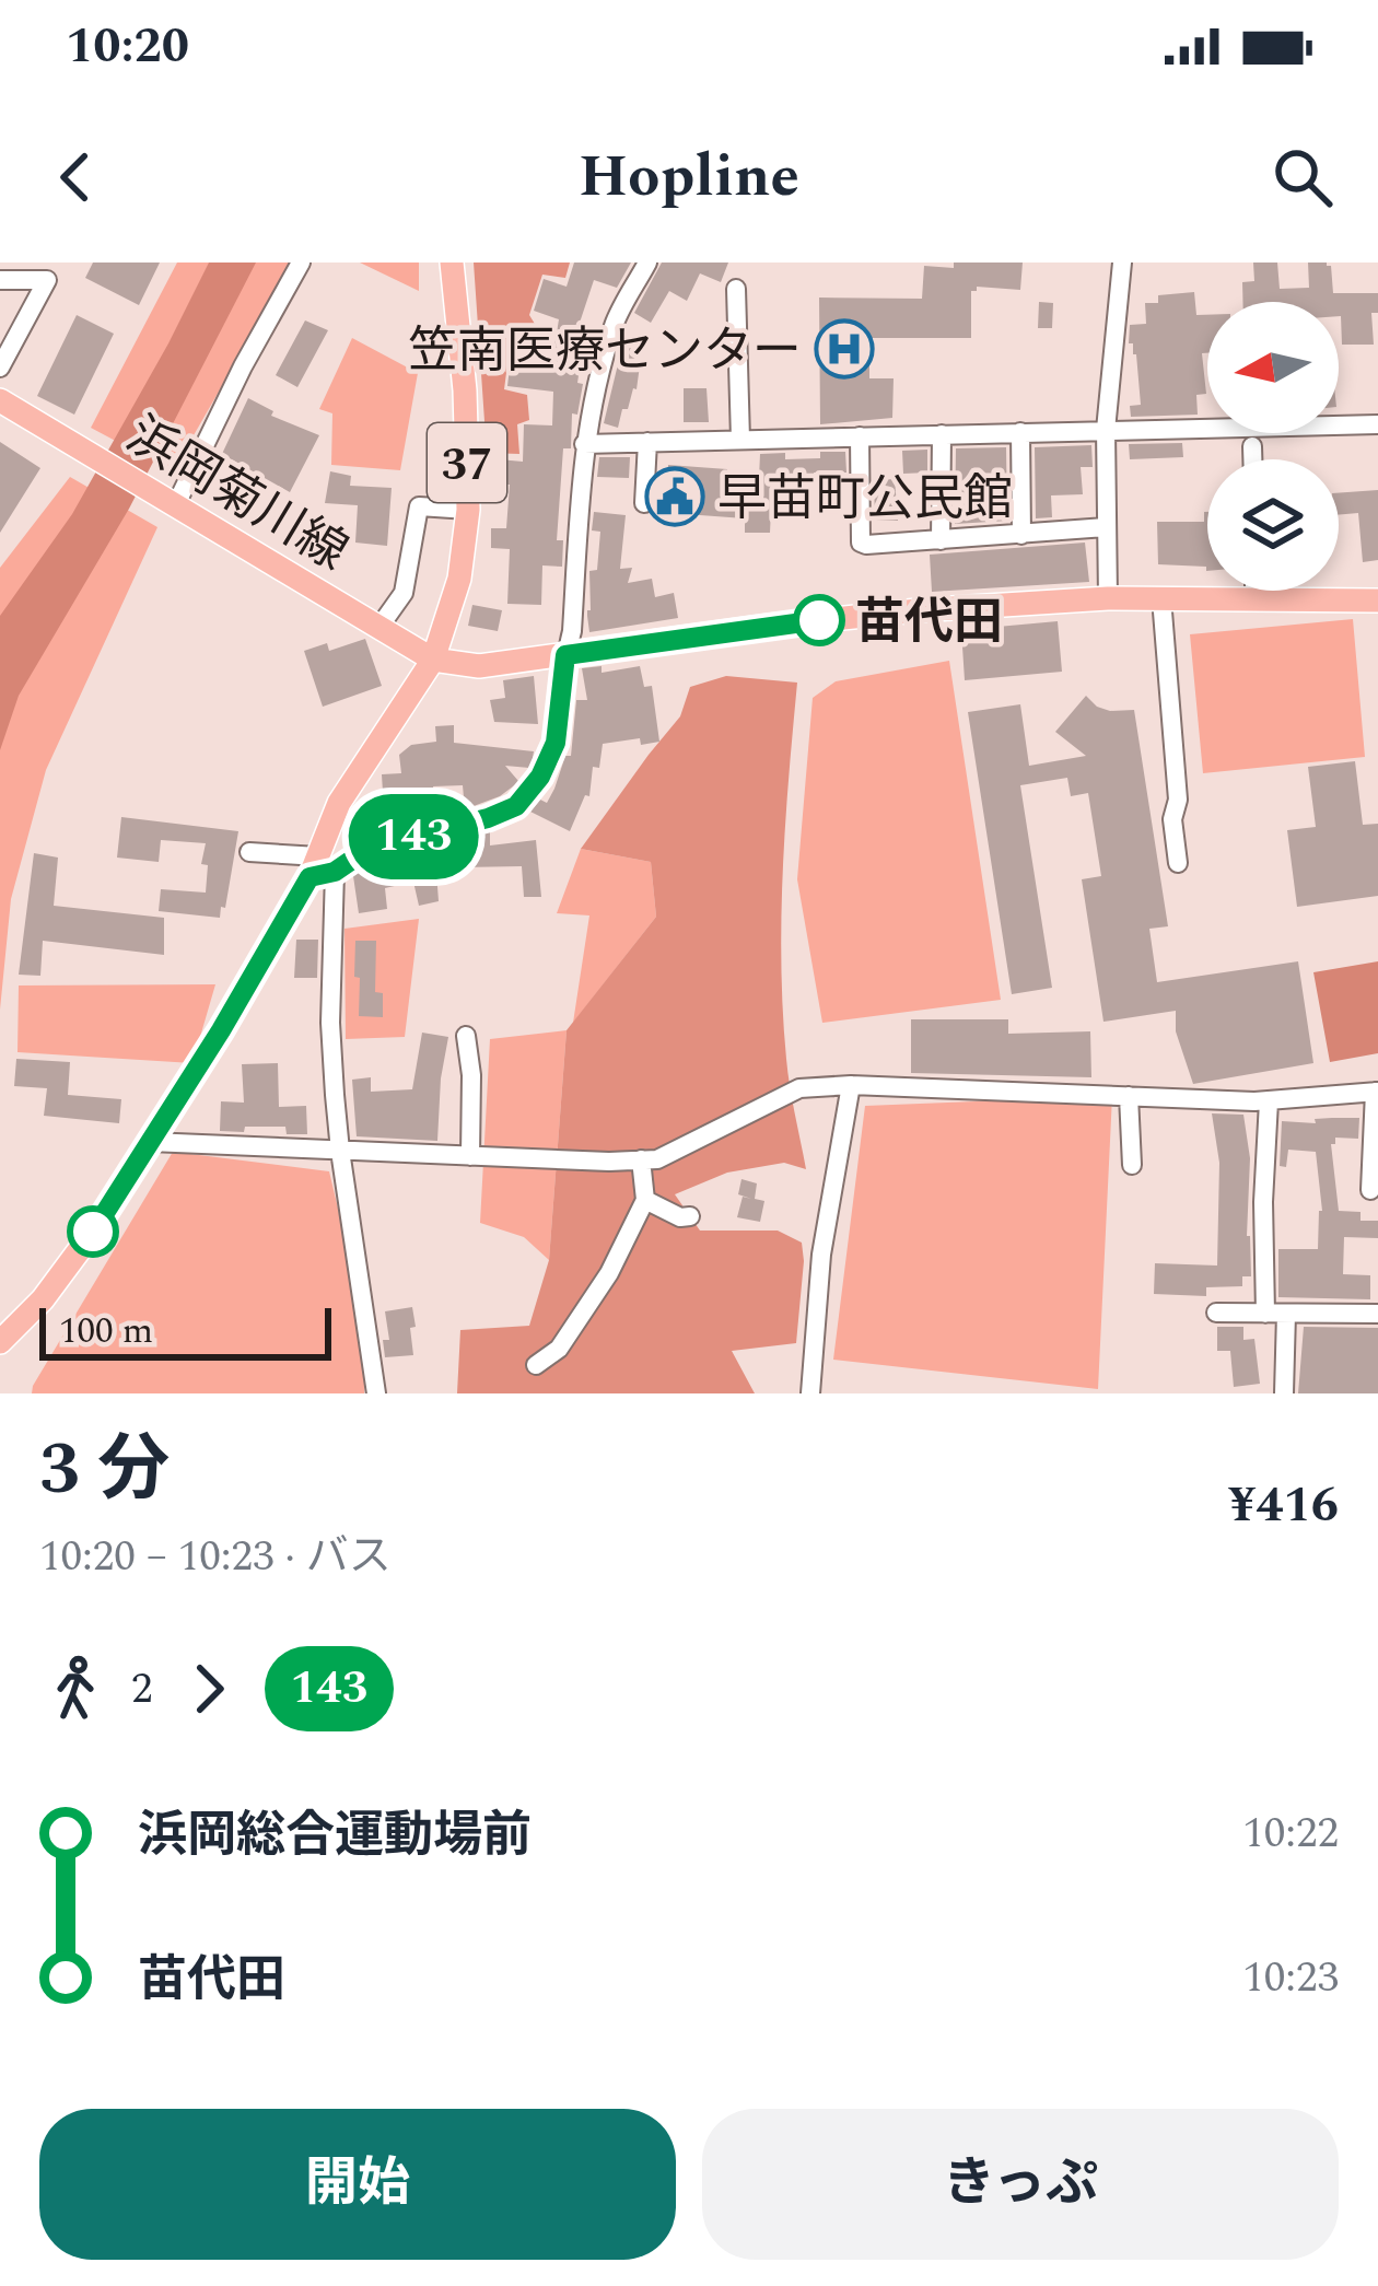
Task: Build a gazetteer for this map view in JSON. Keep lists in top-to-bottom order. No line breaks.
{"streets":{"main road":["37","浜岡菊川線"]},"crossings":[["37","浜岡菊川線"]],"places":{"hospital":["笠南医療センター"],"public building":["早苗町公民館"],"other":["苗代田"]},"lines":["bus line 143"],"scale_bar":"100 m","north":"left","page":{"status":"10:20","header":"Hopline","on_map":"143","scale":"100 m","heading":["3 分","10:20 – 10:23 · バス","¥416"],"legs":["2","143"],"list":[{"name":"浜岡総合運動場前","value":"10:22"},{"name":"苗代田","value":"10:23"}],"buttons":["開始","きっぷ"]}}
